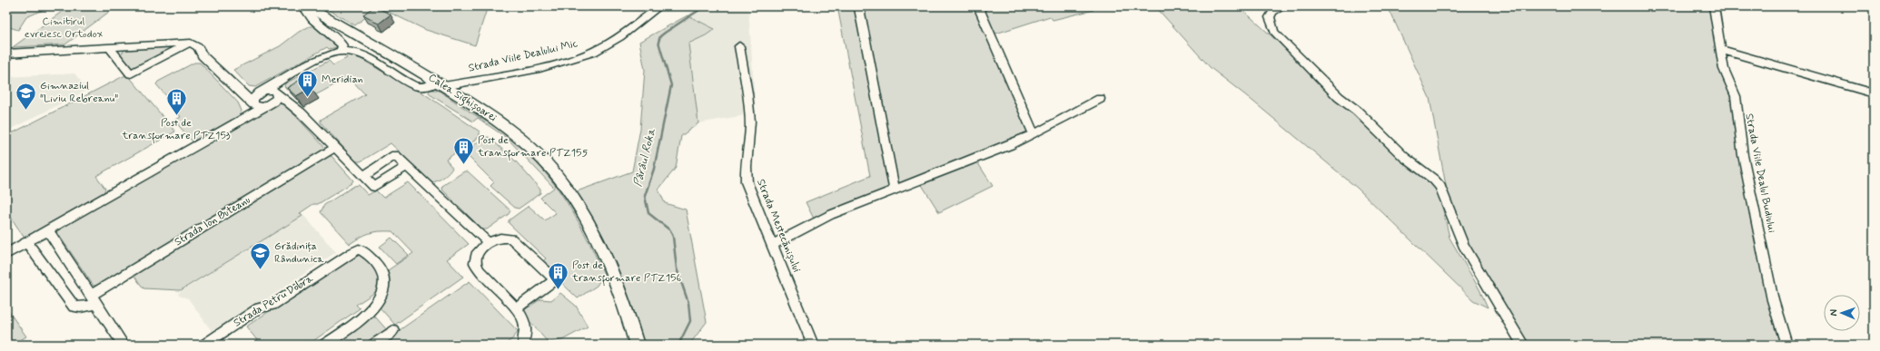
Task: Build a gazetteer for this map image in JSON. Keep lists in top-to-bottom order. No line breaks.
{"streets":{"main road":["Calea Sighișoarei"],"street":["Strada Viile Dealului Mic","Strada Viile Dealul Budiului","Strada Ion Buteanu","Strada Mestecănișului","Strada Petru Dobra"]},"crossings":[["Strada Viile Dealului Mic","Calea Sighișoarei"]],"water":["Pârâul Roka"],"parks":["Cimitirul evreiesc Ortodox"],"places":{"building":["Meridian","Post de transformare PTZ153","Post de transformare PTZ155","Post de transformare PTZ156"],"school or university":["Gimnaziul \"Liviu Rebreanu\"","Grădinița Rândunica"]},"north":"left"}
